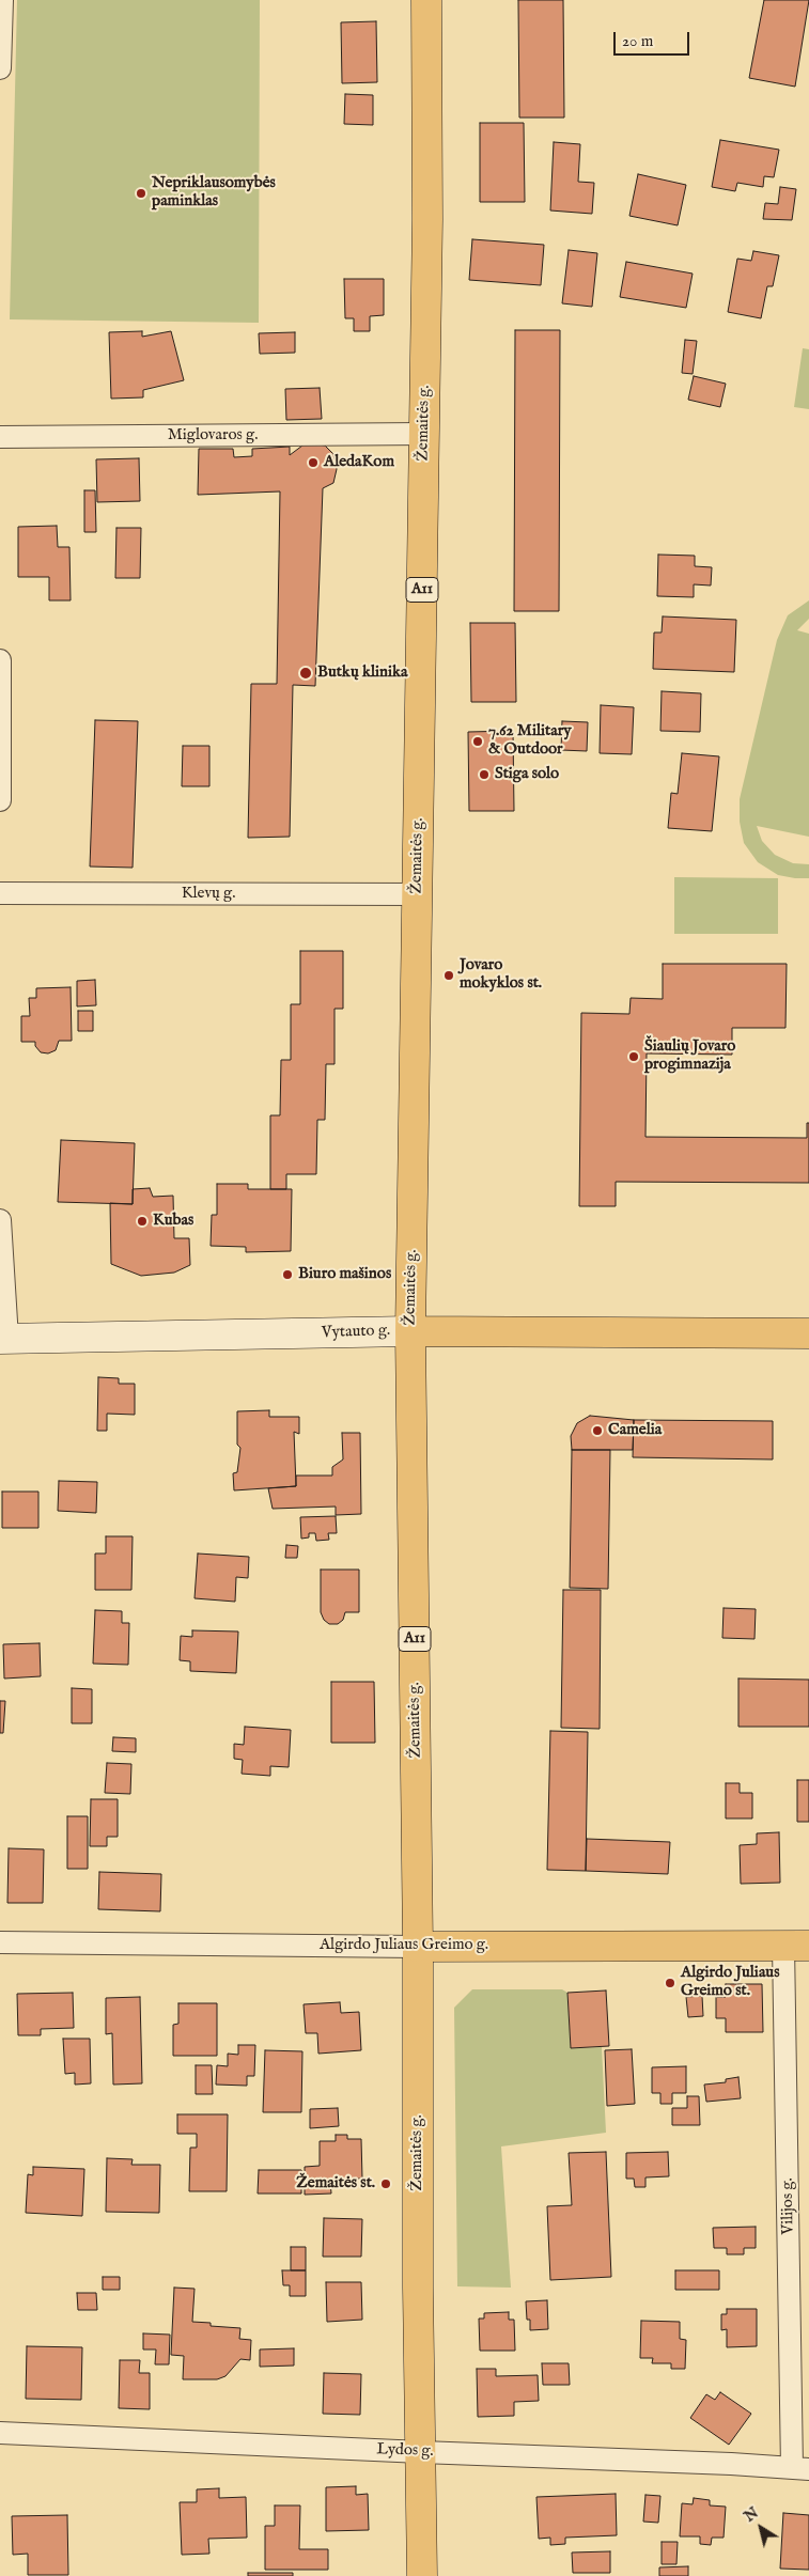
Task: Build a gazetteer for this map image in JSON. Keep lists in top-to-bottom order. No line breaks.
{"streets":{"main road":["Žemaitės g.","A11","Vytauto g.","Algirdo Juliaus Greimo g."],"street":["Miglovaros g.","Klevų g.","Vilijos g.","Lydos g."]},"crossings":[["Žemaitės g.","Miglovaros g."],["Žemaitės g.","Klevų g."],["Žemaitės g.","Vytauto g."],["Žemaitės g.","Algirdo Juliaus Greimo g."],["Žemaitės g.","Lydos g."],["Algirdo Juliaus Greimo g.","Vilijos g."],["Vilijos g.","Lydos g."]],"places":["Nepriklausomybės paminklas","AledaKom","Butkų klinika","7.62 Military & Outdoor","Stiga solo","Jovaro mokyklos st.","Šiaulių Jovaro progimnazija","Kubas","Biuro mašinos","Camelia","Algirdo Juliaus Greimo st.","Žemaitės st."],"scale_bar":"20 m","north":"top left"}
